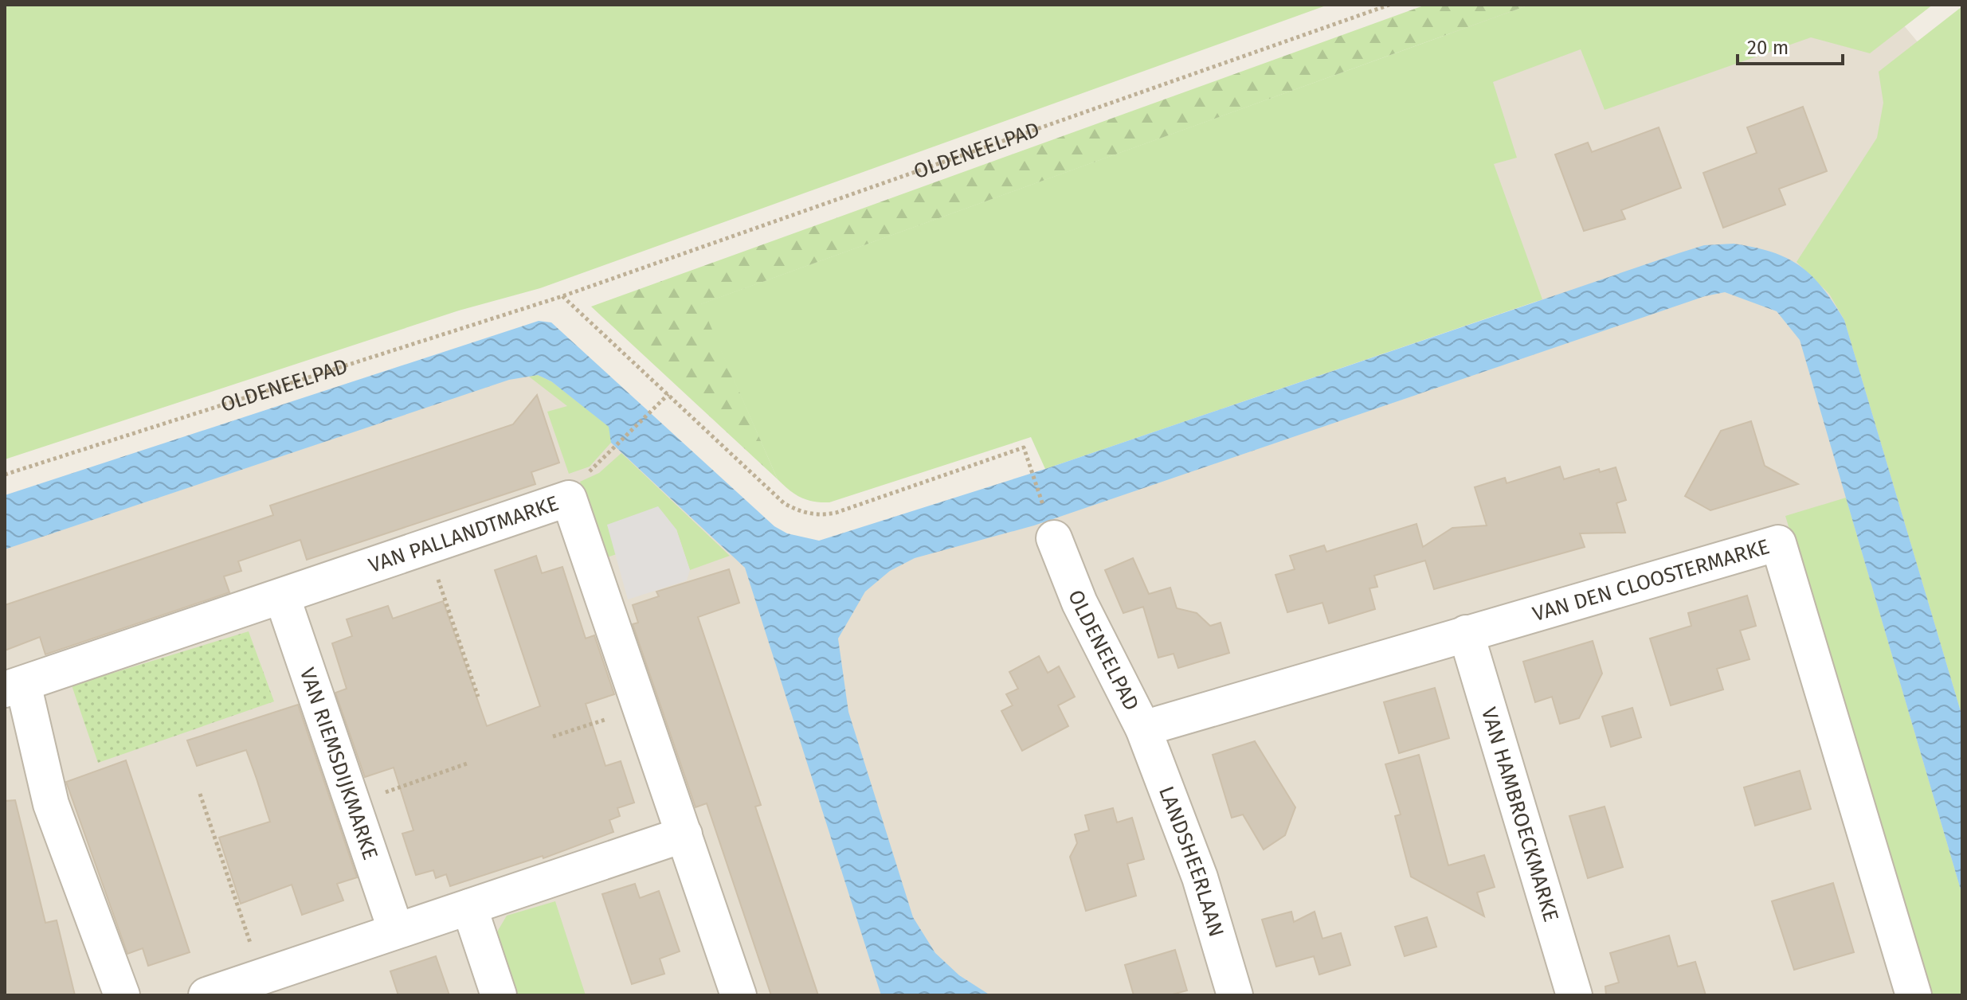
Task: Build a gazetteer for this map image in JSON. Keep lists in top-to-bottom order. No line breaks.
{"streets":{"street":["OLDENEELPAD","VAN PALLANDTMARKE","VAN DEN CLOOSTERMARKE","VAN RIEMSDIJKMARKE","VAN HAMBROECKMARKE","LANDSHEERLAAN"]},"crossings":[["OLDENEELPAD","VAN DEN CLOOSTERMARKE"],["OLDENEELPAD","LANDSHEERLAAN"],["VAN PALLANDTMARKE","VAN RIEMSDIJKMARKE"],["VAN DEN CLOOSTERMARKE","VAN HAMBROECKMARKE"],["VAN DEN CLOOSTERMARKE","LANDSHEERLAAN"]],"scale_bar":"20 m"}
